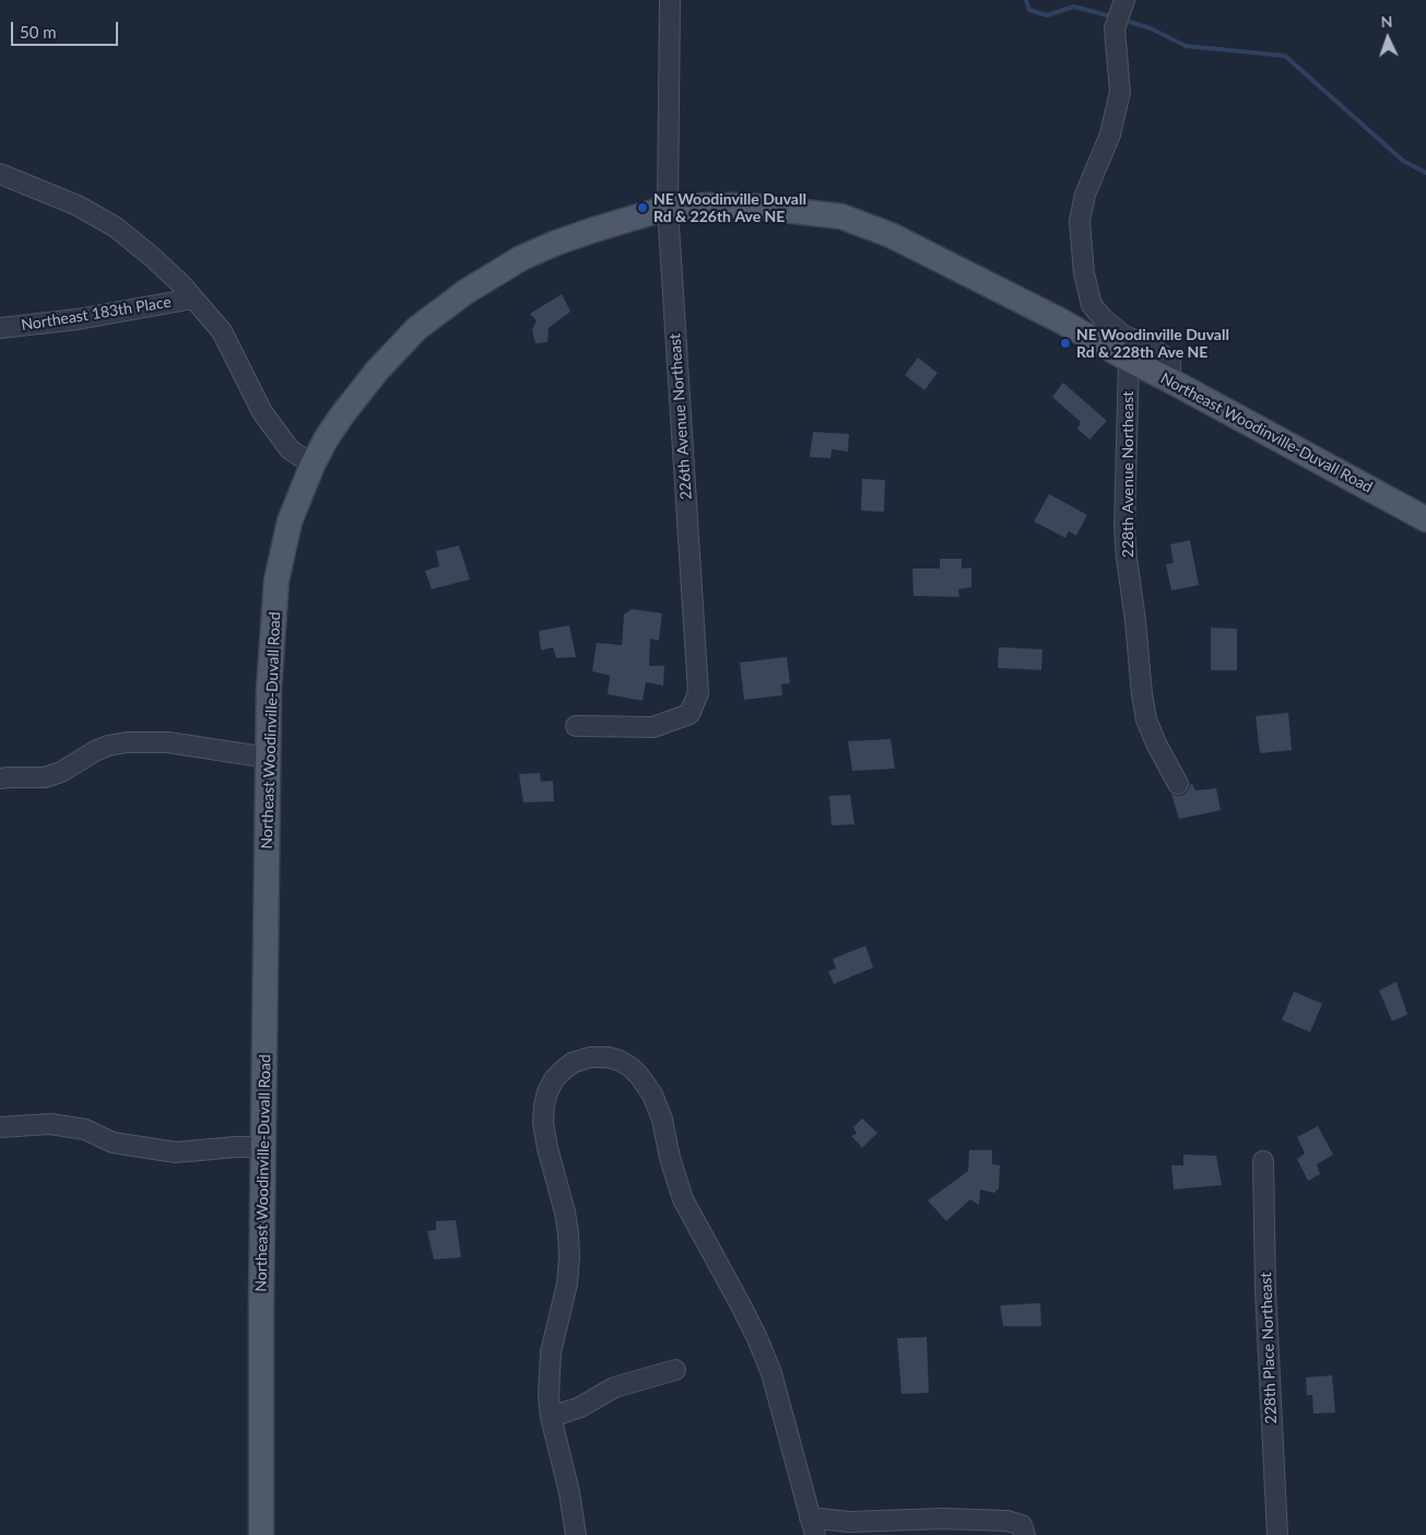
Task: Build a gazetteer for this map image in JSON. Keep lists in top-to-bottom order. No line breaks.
{"streets":{"main road":["Northeast Woodinville-Duvall Road"],"street":["Northeast 183th Place","226th Avenue Northeast","228th Avenue Northeast","228th Place Northeast"]},"crossings":[["226th Avenue Northeast","Northeast Woodinville-Duvall Road"],["Northeast Woodinville-Duvall Road","228th Avenue Northeast"]],"places":["NE Woodinville Duvall Rd & 226th Ave NE","NE Woodinville Duvall Rd & 228th Ave NE"],"scale_bar":"50 m","north":"top"}
